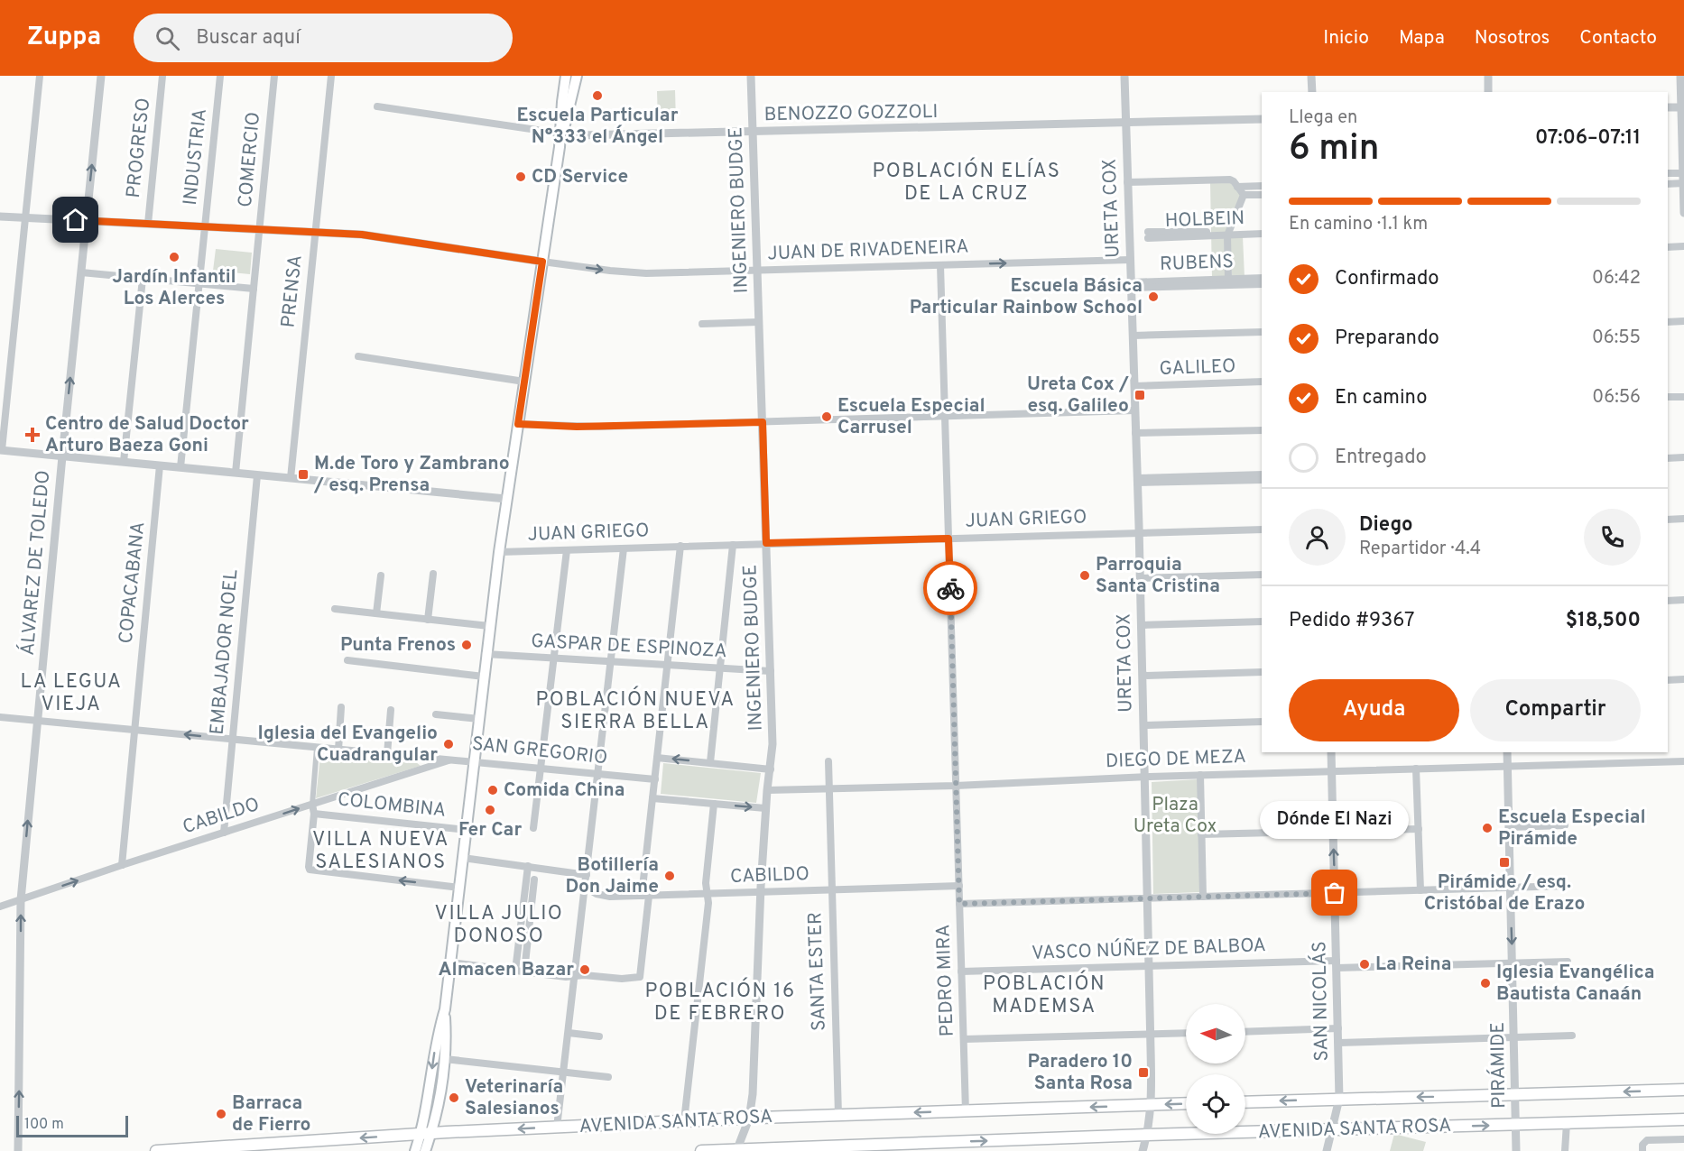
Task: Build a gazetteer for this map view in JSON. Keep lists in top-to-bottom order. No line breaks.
{"streets":{"main road":["AVENIDA SANTA ROSA"],"street":["BENOZZO GOZZOLI","PROGRESO","INDUSTRIA","COMERCIO","URETA COX","INGENIERO BUDGE","HOLBEIN","JUAN DE RIVADENEIRA","RUBENS","PRENSA","GALILEO","JUAN GRIEGO","ÁLVAREZ DE TOLEDO","COPACABANA","GASPAR DE ESPINOZA","EMBAJADOR NOEL","SAN GREGORIO","DIEGO DE MEZA","COLOMBINA","CABILDO","VASCO NÚÑEZ DE BALBOA","SANTA ESTER","PEDRO MIRA","SAN NICOLÁS","PIRÁMIDE"]},"crossings":[["BENOZZO GOZZOLI","URETA COX"],["BENOZZO GOZZOLI","INGENIERO BUDGE"],["URETA COX","JUAN DE RIVADENEIRA"],["URETA COX","RUBENS"],["URETA COX","GALILEO"],["URETA COX","JUAN GRIEGO"],["URETA COX","DIEGO DE MEZA"],["URETA COX","VASCO NÚÑEZ DE BALBOA"],["URETA COX","AVENIDA SANTA ROSA"],["INGENIERO BUDGE","JUAN DE RIVADENEIRA"],["INGENIERO BUDGE","JUAN GRIEGO"],["INGENIERO BUDGE","GASPAR DE ESPINOZA"],["INGENIERO BUDGE","DIEGO DE MEZA"],["INGENIERO BUDGE","CABILDO"],["INGENIERO BUDGE","AVENIDA SANTA ROSA"],["JUAN DE RIVADENEIRA","PEDRO MIRA"],["JUAN GRIEGO","PEDRO MIRA"],["ÁLVAREZ DE TOLEDO","SAN GREGORIO"],["ÁLVAREZ DE TOLEDO","CABILDO"],["COPACABANA","SAN GREGORIO"],["COPACABANA","CABILDO"],["EMBAJADOR NOEL","SAN GREGORIO"],["EMBAJADOR NOEL","CABILDO"],["SAN GREGORIO","CABILDO"],["DIEGO DE MEZA","SANTA ESTER"],["DIEGO DE MEZA","PEDRO MIRA"],["DIEGO DE MEZA","SAN NICOLÁS"],["DIEGO DE MEZA","PIRÁMIDE"],["CABILDO","SANTA ESTER"],["CABILDO","PEDRO MIRA"],["VASCO NÚÑEZ DE BALBOA","PEDRO MIRA"],["VASCO NÚÑEZ DE BALBOA","SAN NICOLÁS"],["VASCO NÚÑEZ DE BALBOA","PIRÁMIDE"],["SANTA ESTER","AVENIDA SANTA ROSA"],["PEDRO MIRA","AVENIDA SANTA ROSA"],["SAN NICOLÁS","AVENIDA SANTA ROSA"],["PIRÁMIDE","AVENIDA SANTA ROSA"]],"one_way":["JUAN DE RIVADENEIRA"],"districts":["POBLACIÓN ELÍAS DE LA CRUZ","LA LEGUA VIEJA","POBLACIÓN NUEVA SIERRA BELLA","VILLA NUEVA SALESIANOS","VILLA JULIO DONOSO","POBLACIÓN MADEMSA","POBLACIÓN 16 DE FEBRERO"],"parks":["Plaza Ureta Cox"],"places":{"other":["Escuela Particular N°333 el Ángel","CD Service","Jardín Infantil Los Alerces","Escuela Básica Particular Rainbow School","Escuela Especial Carrusel","Parroquia Santa Cristina","Punta Frenos","Iglesia del Evangelio Cuadrangular","Comida China","Fer Car","Escuela Especial Pirámide","Botillería Don Jaime","Dónde El Nazi","La Reina","Almacen Bazar","Iglesia Evangélica Bautista Canaán","Veterinaría Salesianos","Barraca de Fierro"],"transit":["Ureta Cox / esq. Galileo","M.de Toro y Zambrano / esq. Prensa","Pirámide / esq. Cristóbal de Erazo","Paradero 10 Santa Rosa"],"health":["Centro de Salud Doctor Arturo Baeza Goni"]},"scale_bar":"100 m","north":"left","page":{"header":"Zuppa","search":"Buscar aquí","nav":["Inicio","Mapa","Nosotros","Contacto"],"heading":["6 min","Llega en","07:06–07:11"],"panel":["Diego","Repartidor · 4.4","Pedido #9367","$18,500"],"bar":"En camino · 1.1 km","list":[["Confirmado","06:42"],["Preparando","06:55"],["En camino","06:56"],"Entregado"],"buttons":["Ayuda","Compartir"],"bubble":"Dónde El Nazi","scale":"100 m"}}
